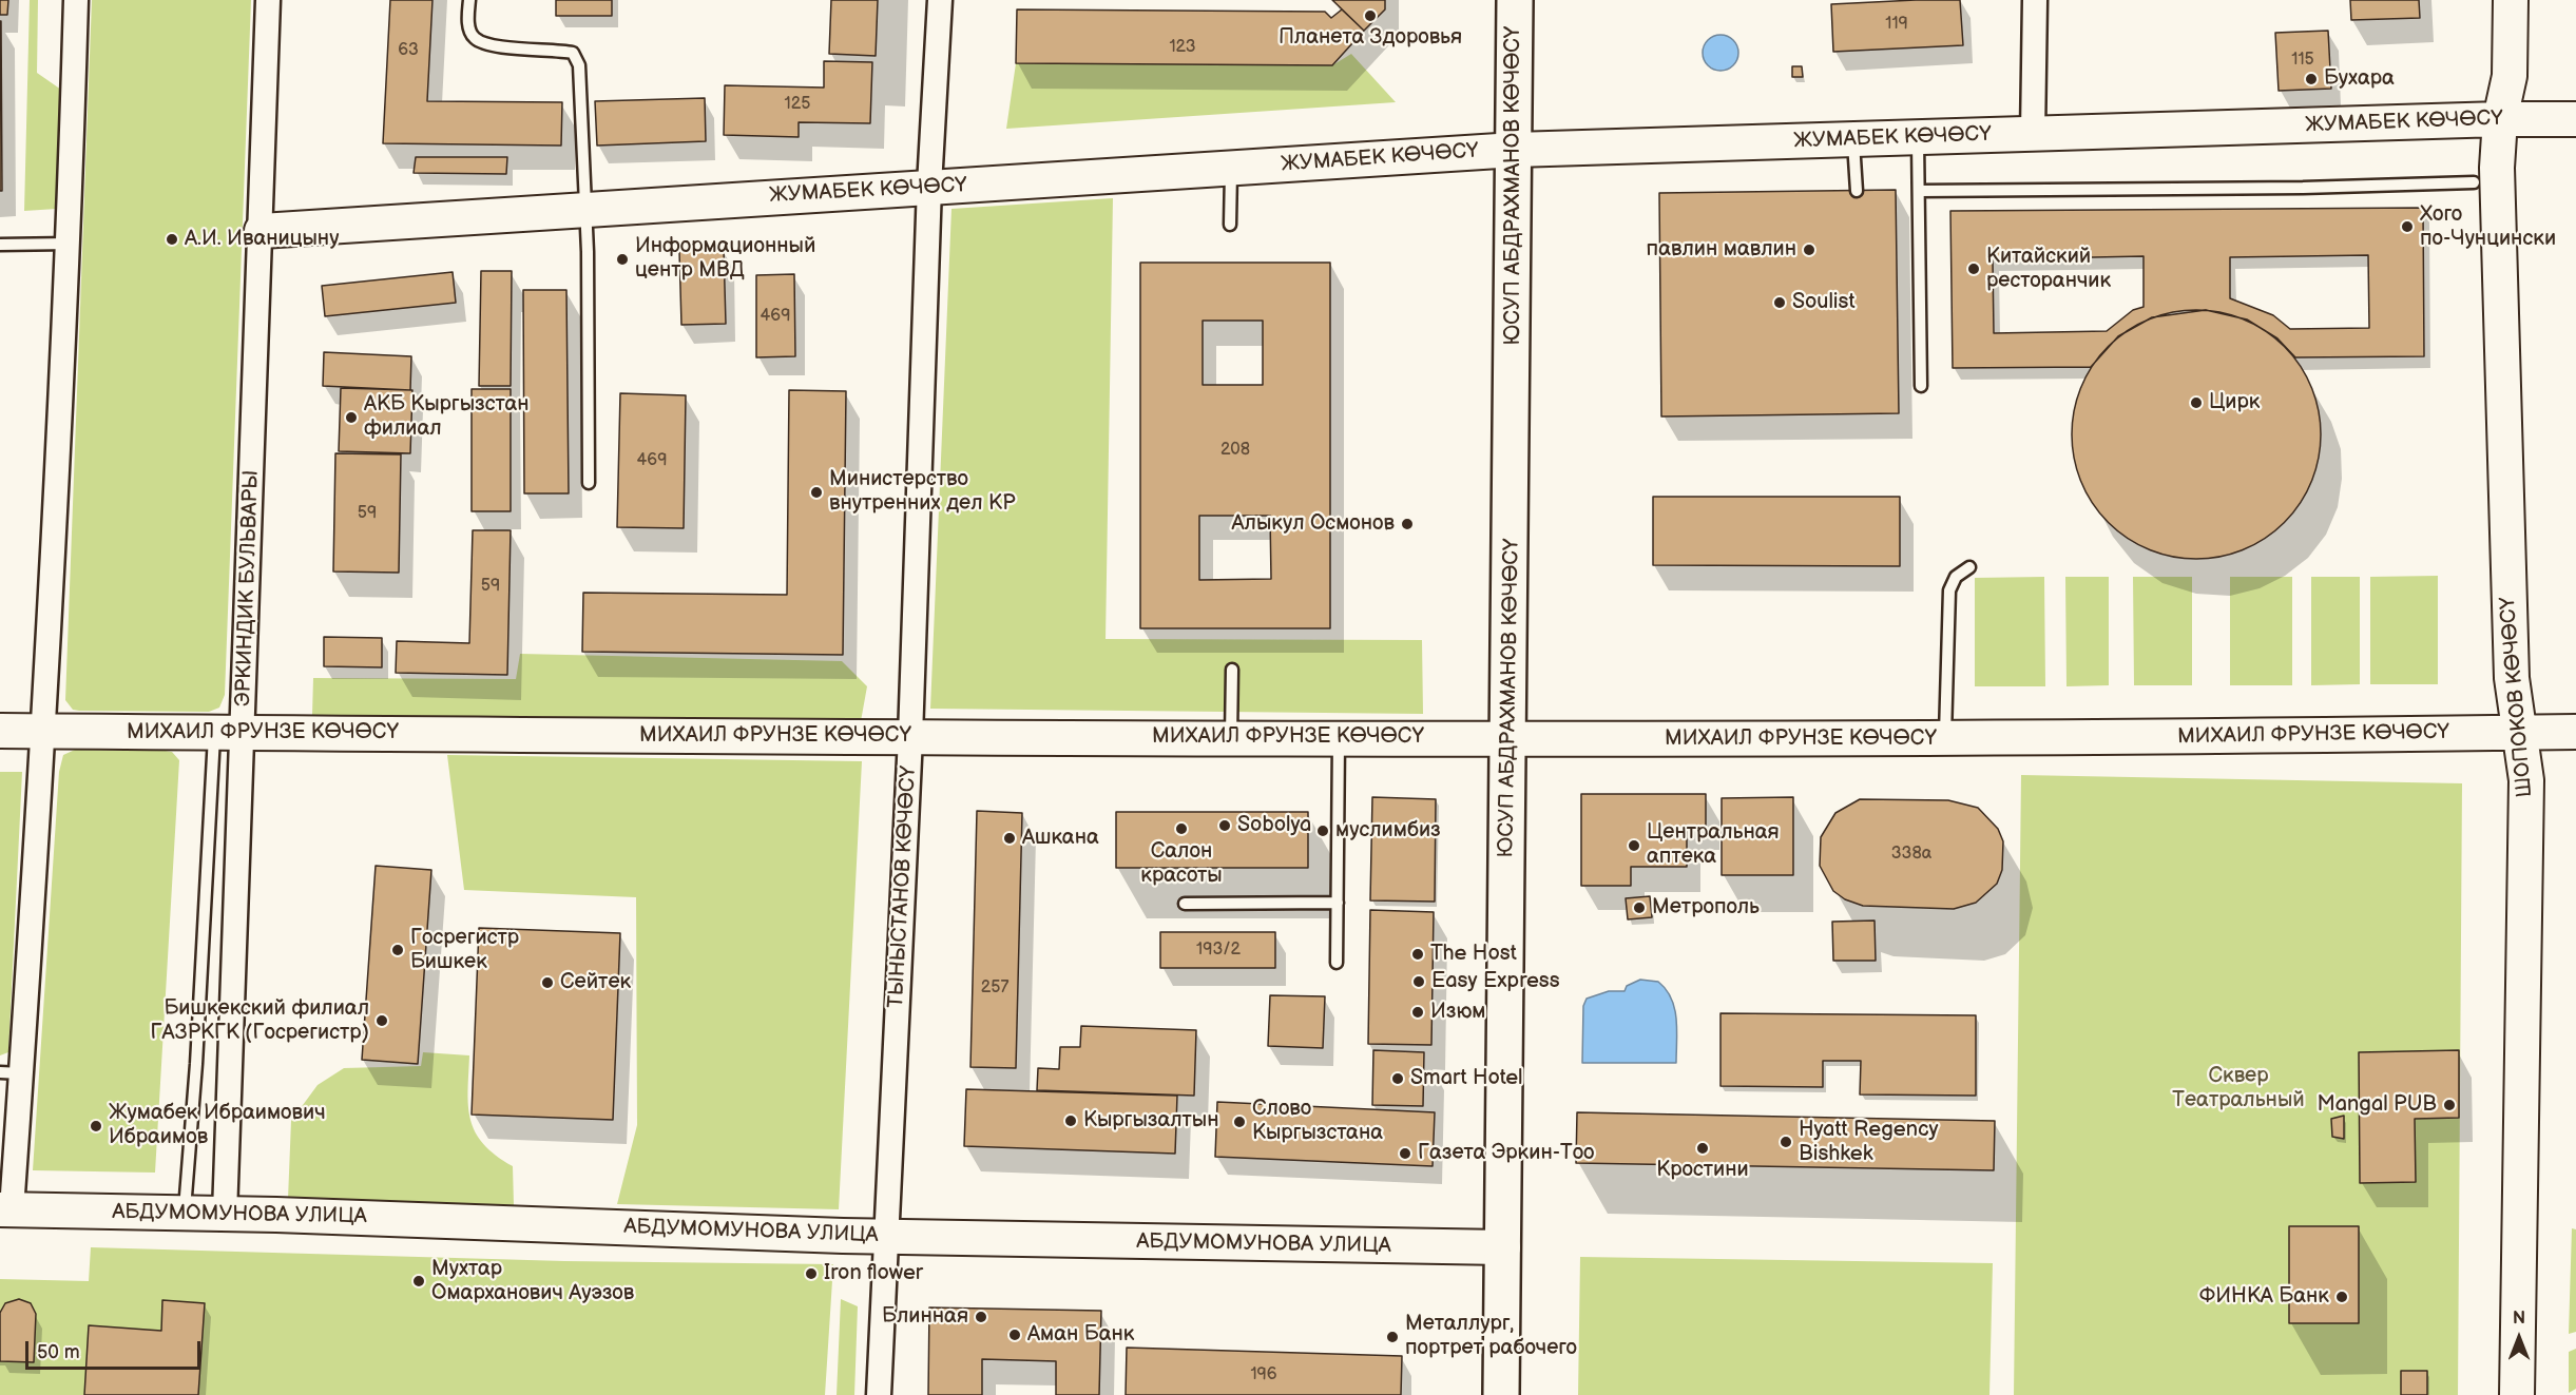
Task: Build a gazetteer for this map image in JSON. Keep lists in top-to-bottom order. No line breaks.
{"streets":{"main road":["ЮСУП АБДРАХМАНОВ КӨЧӨСҮ"],"street":["ЖУМАБЕК КӨЧӨСҮ","ЭРКИНДИК БУЛЬВАРЫ","ШОПОКОВ КӨЧӨСҮ","МИХАИЛ ФРУНЗЕ КӨЧӨСҮ","ТЫНЫСТАНОВ КӨЧӨСҮ","АБДУМОМУНОВА УЛИЦА"]},"crossings":[["ЖУМАБЕК КӨЧӨСҮ","ЮСУП АБДРАХМАНОВ КӨЧӨСҮ"],["ЖУМАБЕК КӨЧӨСҮ","ЭРКИНДИК БУЛЬВАРЫ"],["ЖУМАБЕК КӨЧӨСҮ","ШОПОКОВ КӨЧӨСҮ"],["ЖУМАБЕК КӨЧӨСҮ","ТЫНЫСТАНОВ КӨЧӨСҮ"],["ЮСУП АБДРАХМАНОВ КӨЧӨСҮ","МИХАИЛ ФРУНЗЕ КӨЧӨСҮ"],["ЮСУП АБДРАХМАНОВ КӨЧӨСҮ","АБДУМОМУНОВА УЛИЦА"],["ЭРКИНДИК БУЛЬВАРЫ","МИХАИЛ ФРУНЗЕ КӨЧӨСҮ"],["ЭРКИНДИК БУЛЬВАРЫ","АБДУМОМУНОВА УЛИЦА"],["ШОПОКОВ КӨЧӨСҮ","МИХАИЛ ФРУНЗЕ КӨЧӨСҮ"],["МИХАИЛ ФРУНЗЕ КӨЧӨСҮ","ТЫНЫСТАНОВ КӨЧӨСҮ"],["ТЫНЫСТАНОВ КӨЧӨСҮ","АБДУМОМУНОВА УЛИЦА"]],"parks":["Сквер Театральный"],"places":["Планета Здоровья","Бухара","Хого по-Чунцински","А.И. Иваницыну","павлин мавлин","Информационный центр МВД","Китайский ресторанчик","Soulist","Цирк","АКБ Кыргызстан филиал","Министерство внутренних дел КР","Алыкул Осмонов","Sobolya","Салон красоты","муслимбиз","Ашкана","Центральная аптека","Метрополь","Госрегистр Бишкек","The Host","Easy Express","Сейтек","Изюм","Бишкекский филиал ГАЗРКГК (Госрегистр)","Smart Hotel","Mangal PUB","Кыргызалтын","Слово Кыргызстана","Жумабек Ибраимович Ибраимов","Hyatt Regency Bishkek","Кростини","Газета Эркин-Тоо","Iron flower","Мухтар Омарханович Ауэзов","ФИНКА Банк","Блинная","Аман Банк","Металлург, портрет рабочего"],"house_numbers":["119","123","63","115","125","469","208","469","59","59","338а","193/2","257","196"],"scale_bar":"50 m","north":"top"}
